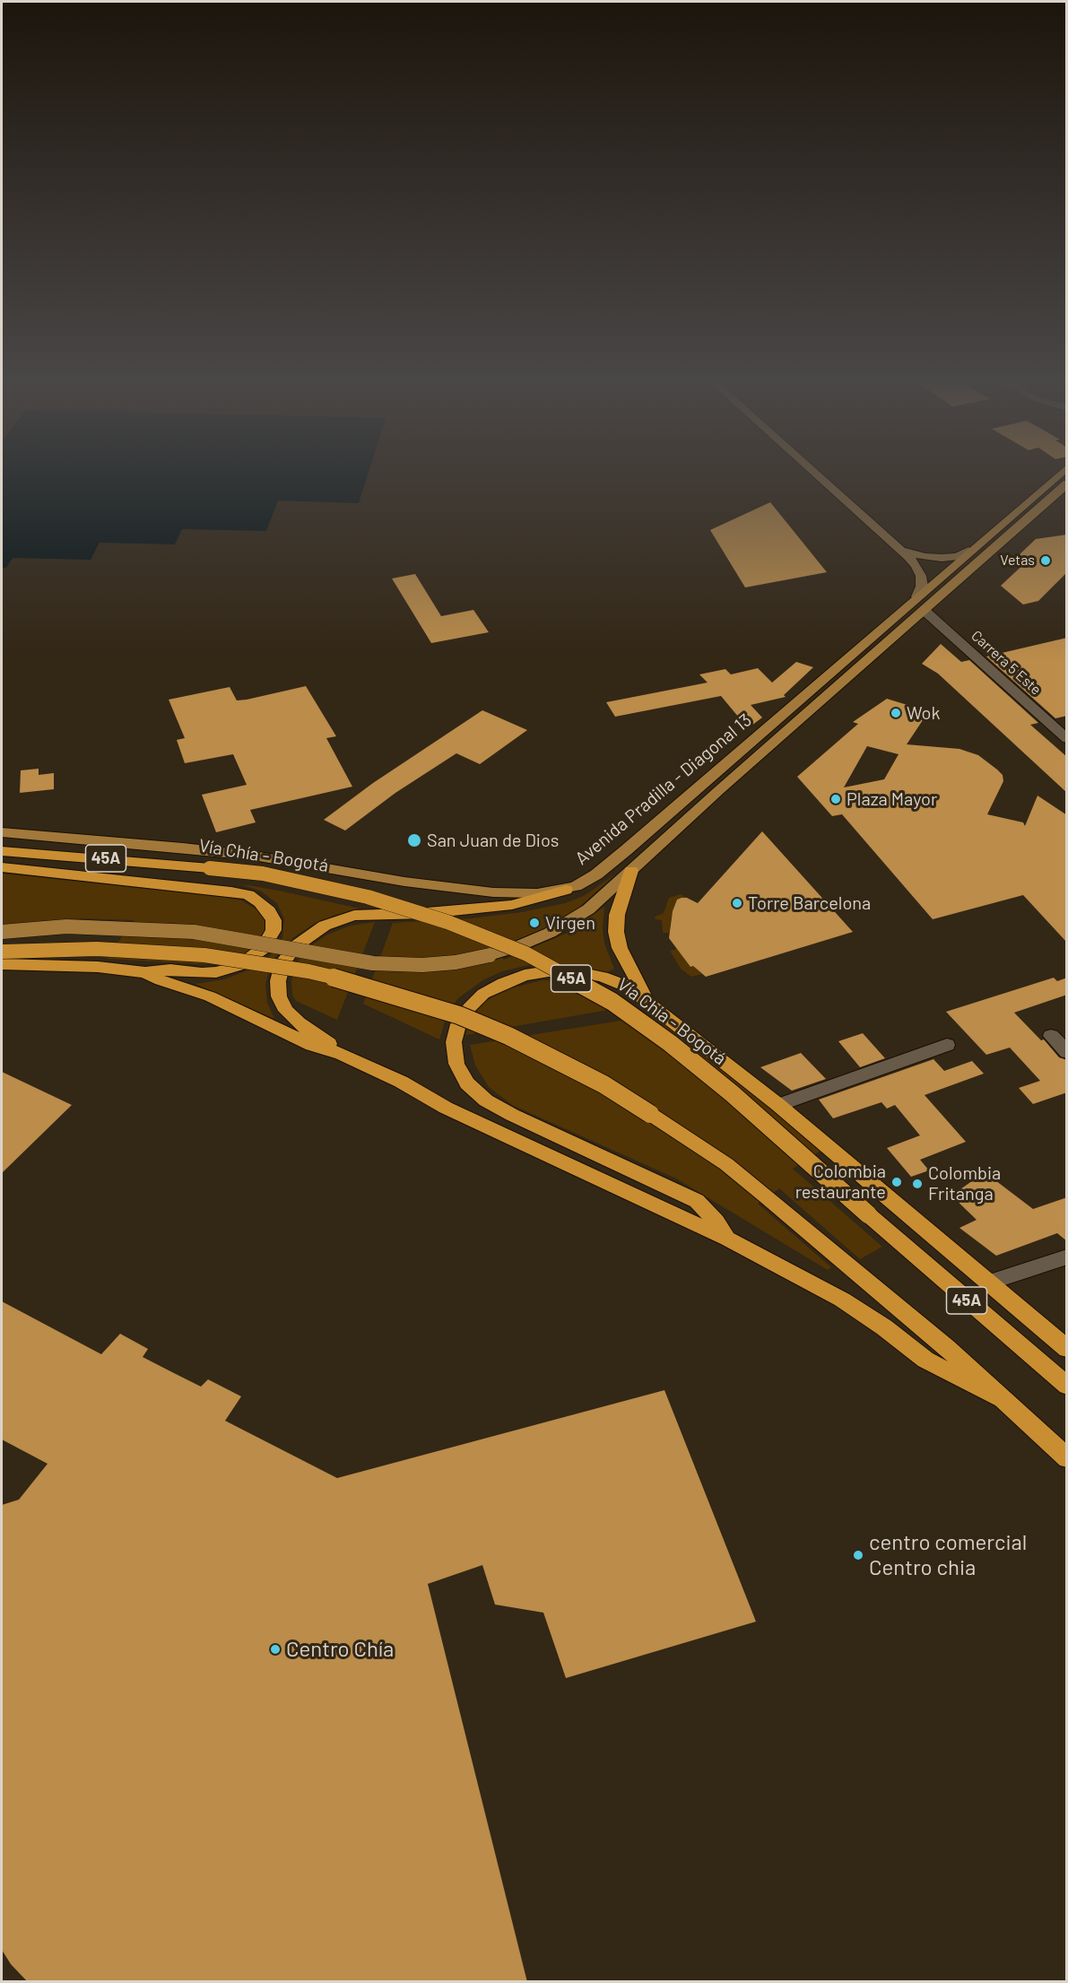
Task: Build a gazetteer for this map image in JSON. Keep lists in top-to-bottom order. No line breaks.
{"streets":{"highway":["Vía Chía - Bogotá","45A"],"main road":["Avenida Pradilla - Diagonal 13"],"street":["Carrera 5 Este"]},"crossings":[["Carrera 5 Este","Avenida Pradilla - Diagonal 13"]],"places":["Vetas","Wok","Plaza Mayor","San Juan de Dios","Torre Barcelona","Virgen","Colombia restaurante","Colombia Fritanga","centro comercial Centro chia","Centro Chía"]}
